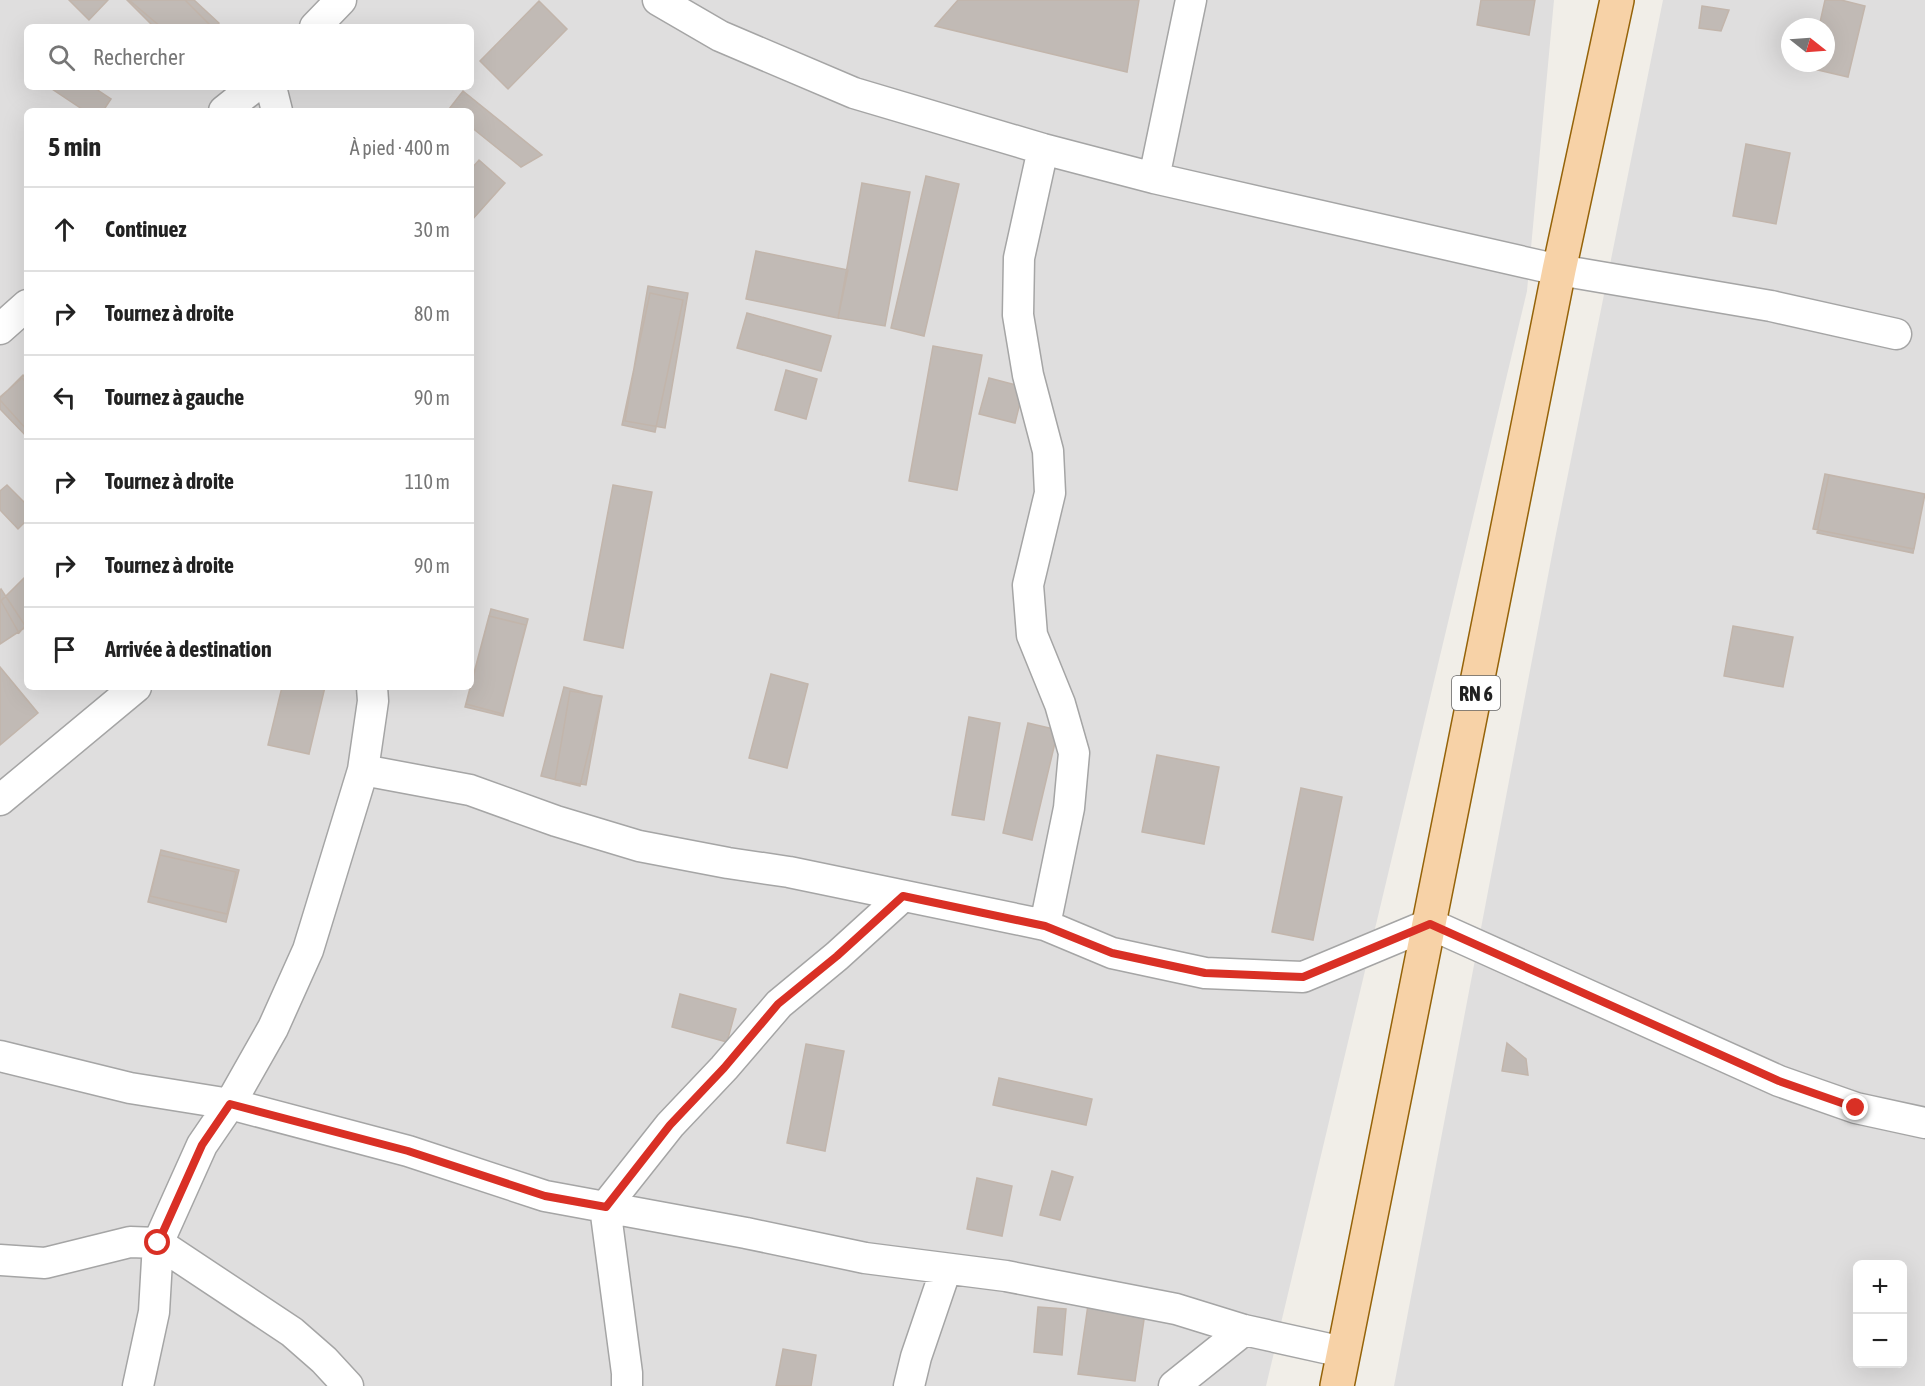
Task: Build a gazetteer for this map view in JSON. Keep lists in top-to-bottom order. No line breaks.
{"streets":{"main road":["RN 6"]},"north":"right","page":{"search":"Rechercher","heading":["5 min","À pied · 400 m"],"list":[["Continuez","30 m"],["Tournez à droite","80 m"],["Tournez à gauche","90 m"],["Tournez à droite","110 m"],["Tournez à droite","90 m"],"Arrivée à destination"],"map_buttons":["+","−"]}}
